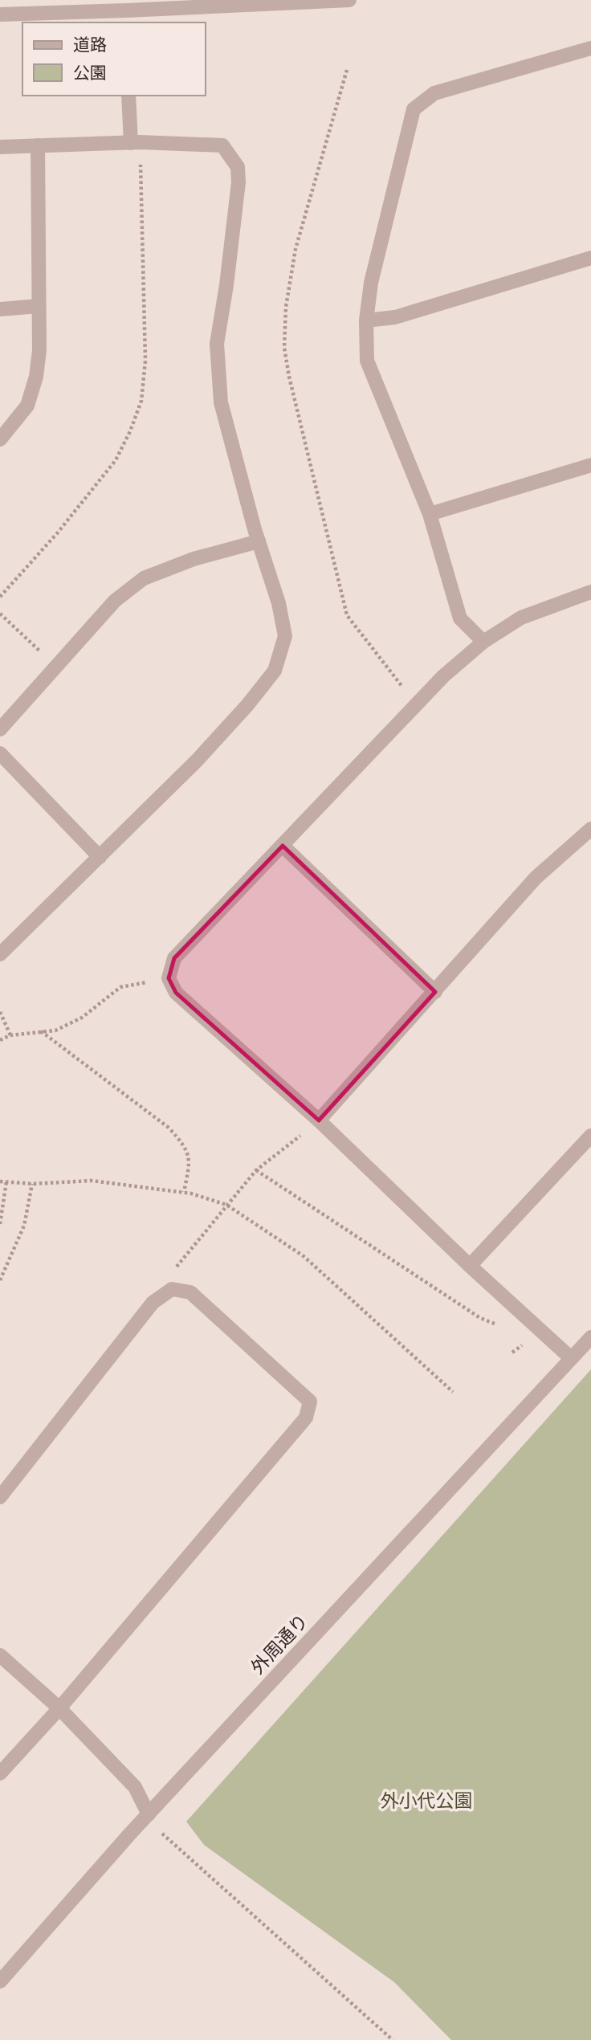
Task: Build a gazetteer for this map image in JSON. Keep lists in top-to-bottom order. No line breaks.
{"streets":{"street":["外周通り"]},"parks":["外小代公園"],"legend":["道路","公園"]}
